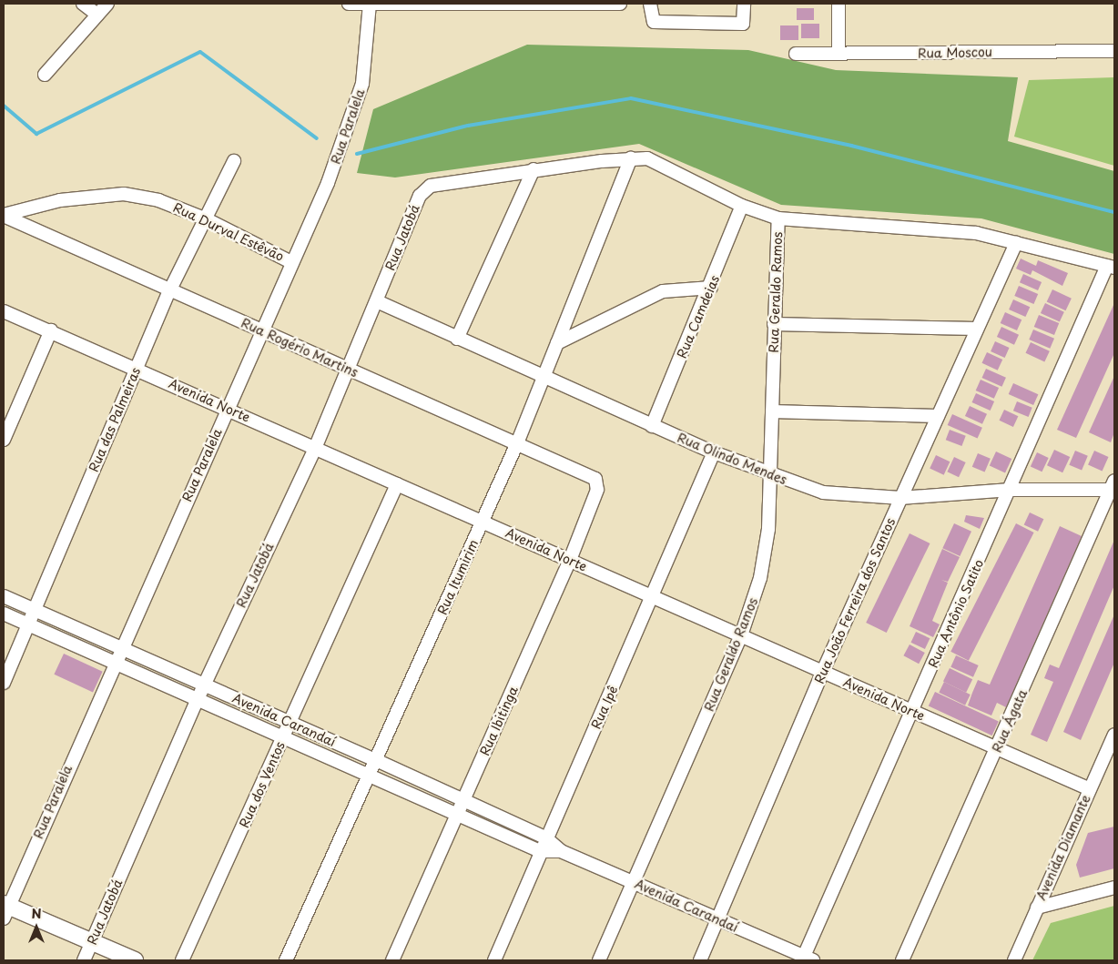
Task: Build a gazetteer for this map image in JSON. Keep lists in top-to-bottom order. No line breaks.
{"streets":{"street":["Rua Moscou","Rua Paralela","Rua Durval Estêvão","Rua Jatobá","Rua Geraldo Ramos","Rua Camdeias","Rua Rogério Martins","Avenida Norte","Rua das Palmeiras","Rua Olindo Mendes","Rua Itumirim","Rua João Ferreira dos Santos","Rua Antônio Satito","Rua Ipê","Avenida Carandaí","Rua Ibitinga","Rua Ágata","Rua dos Ventos","Avenida Diamante"]},"crossings":[["Rua Paralela","Rua Durval Estêvão"],["Rua Paralela","Rua Rogério Martins"],["Rua Paralela","Avenida Norte"],["Rua Paralela","Avenida Carandaí"],["Rua Durval Estêvão","Rua Rogério Martins"],["Rua Durval Estêvão","Rua das Palmeiras"],["Rua Jatobá","Rua Rogério Martins"],["Rua Jatobá","Avenida Norte"],["Rua Jatobá","Rua Olindo Mendes"],["Rua Jatobá","Avenida Carandaí"],["Rua Geraldo Ramos","Avenida Norte"],["Rua Geraldo Ramos","Rua Olindo Mendes"],["Rua Geraldo Ramos","Avenida Carandaí"],["Rua Camdeias","Rua Olindo Mendes"],["Rua Rogério Martins","Rua das Palmeiras"],["Rua Rogério Martins","Rua Itumirim"],["Rua Rogério Martins","Rua Ibitinga"],["Avenida Norte","Rua das Palmeiras"],["Avenida Norte","Rua Itumirim"],["Avenida Norte","Rua João Ferreira dos Santos"],["Avenida Norte","Rua Antônio Satito"],["Avenida Norte","Rua Ipê"],["Avenida Norte","Rua Ibitinga"],["Avenida Norte","Rua Ágata"],["Avenida Norte","Rua dos Ventos"],["Avenida Norte","Avenida Diamante"],["Rua das Palmeiras","Avenida Carandaí"],["Rua Olindo Mendes","Rua Itumirim"],["Rua Olindo Mendes","Rua João Ferreira dos Santos"],["Rua Olindo Mendes","Rua Antônio Satito"],["Rua Olindo Mendes","Rua Ipê"],["Rua Olindo Mendes","Rua Ágata"],["Rua Itumirim","Avenida Carandaí"],["Rua João Ferreira dos Santos","Avenida Carandaí"],["Rua Antônio Satito","Avenida Carandaí"],["Rua Ipê","Avenida Carandaí"],["Avenida Carandaí","Rua Ibitinga"],["Avenida Carandaí","Rua dos Ventos"]],"north":"top"}
